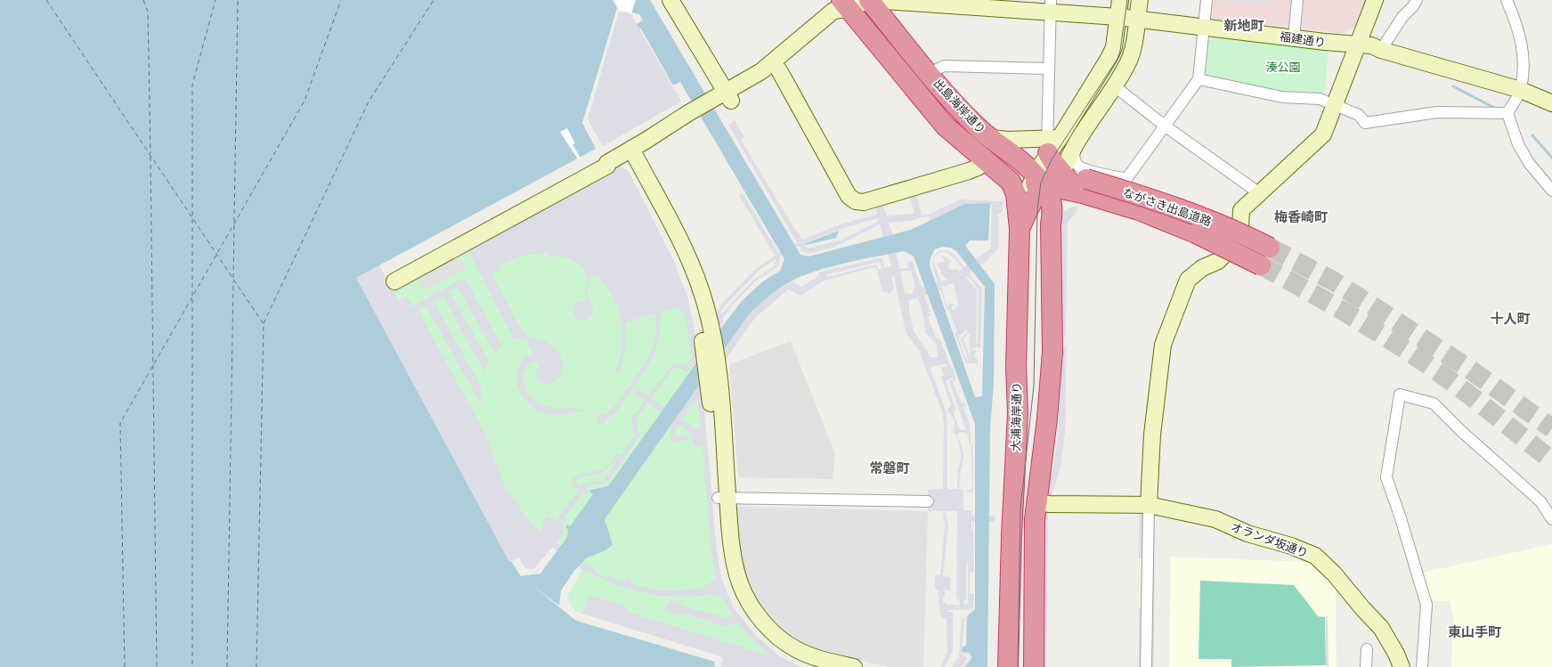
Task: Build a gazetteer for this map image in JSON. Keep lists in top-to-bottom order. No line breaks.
{"streets":{"highway":["出島海岸通り","ながさき出島道路","大浦海岸通り"],"street":["福建通り","オランダ坂通り"]},"crossings":[["福建通り","出島海岸通り"],["出島海岸通り","ながさき出島道路"],["出島海岸通り","大浦海岸通り"],["ながさき出島道路","大浦海岸通り"]],"districts":["新地町","梅香崎町","十人町","常磐町","東山手町"],"parks":["湊公園"]}
